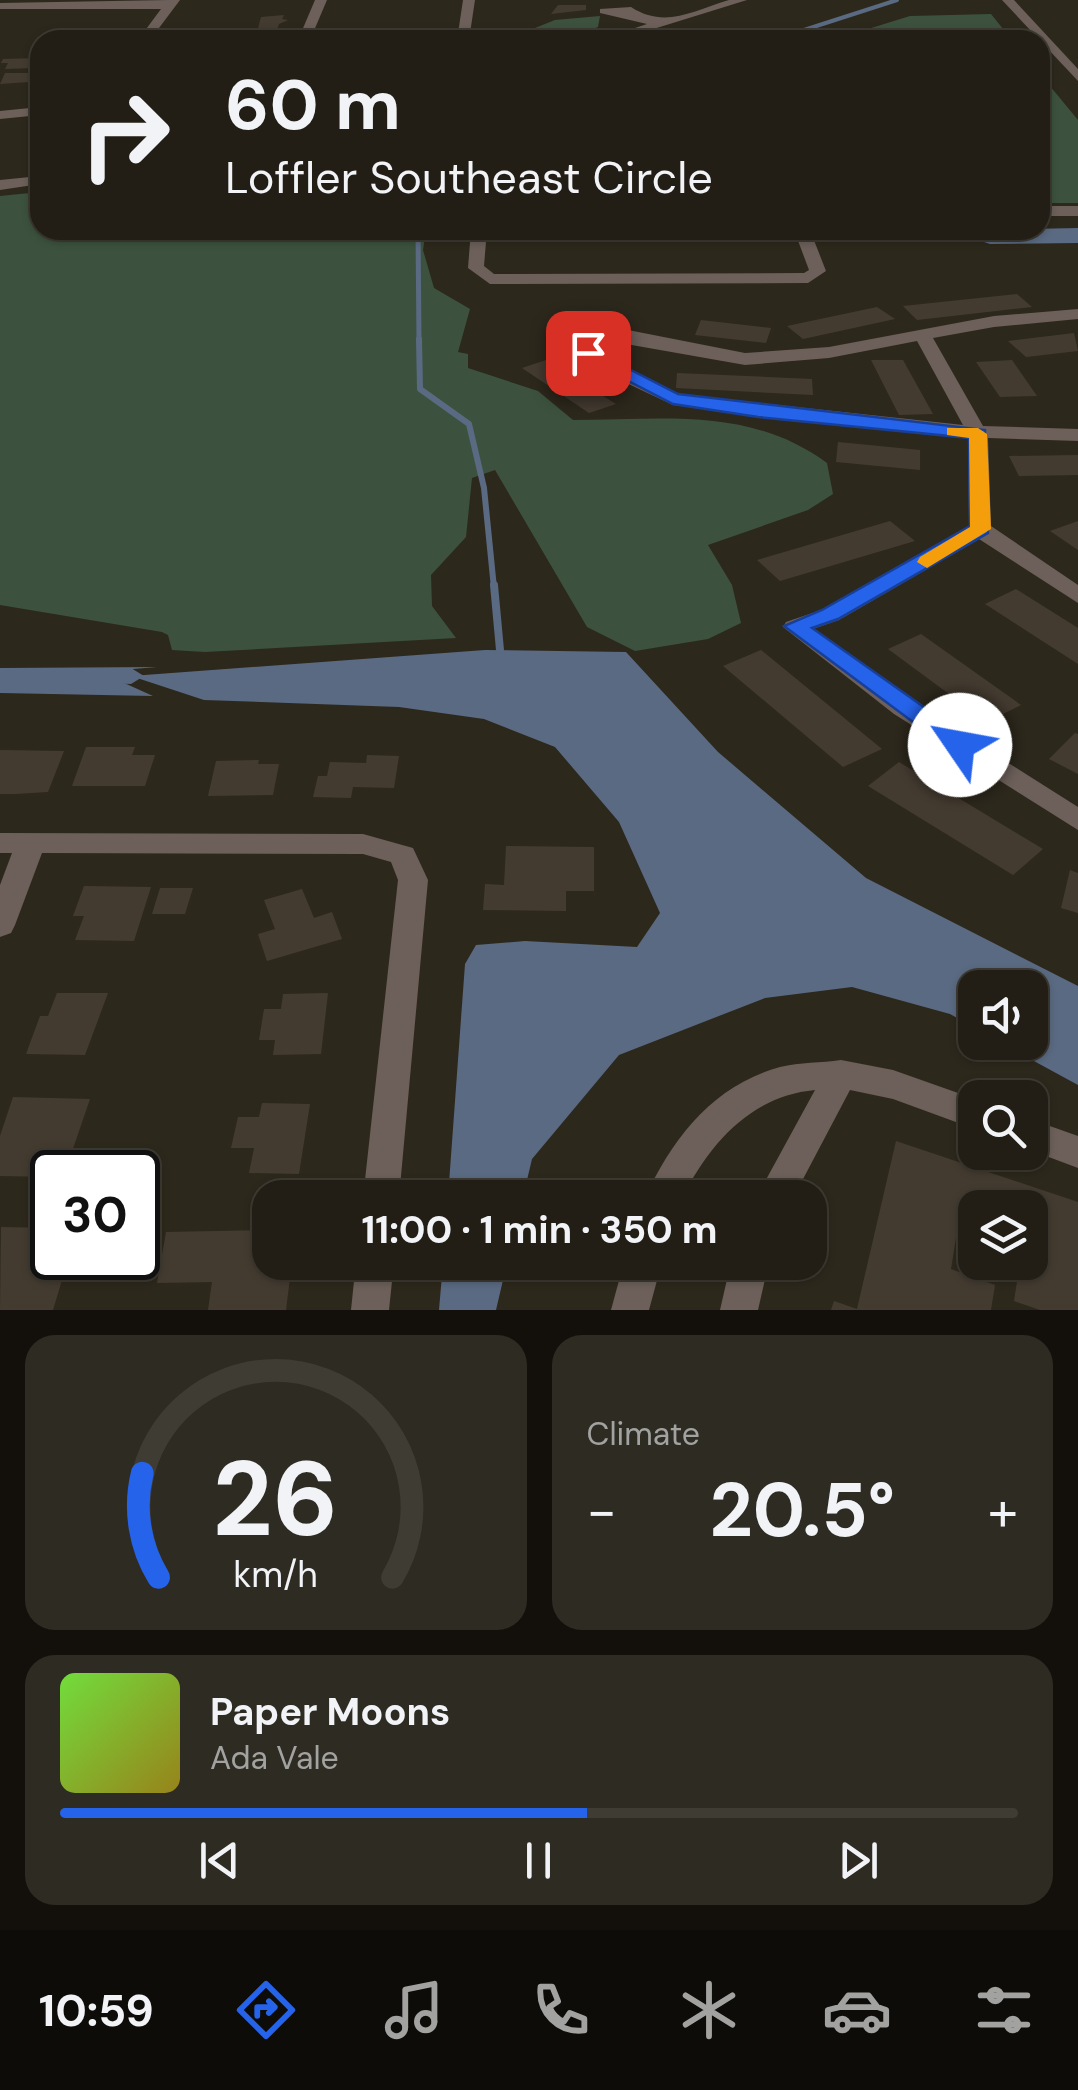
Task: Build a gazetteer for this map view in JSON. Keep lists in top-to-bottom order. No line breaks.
{"page":{"turn":["60 m","Loffler Southeast Circle"],"limit":"30","trip":"11:00 · 1 min · 350 m","tile":"Climate","heat":["−","20.5°","+"],"song":["Paper Moons","Ada Vale"],"tabs":"10:59","gauge":["26","km/h"]}}
